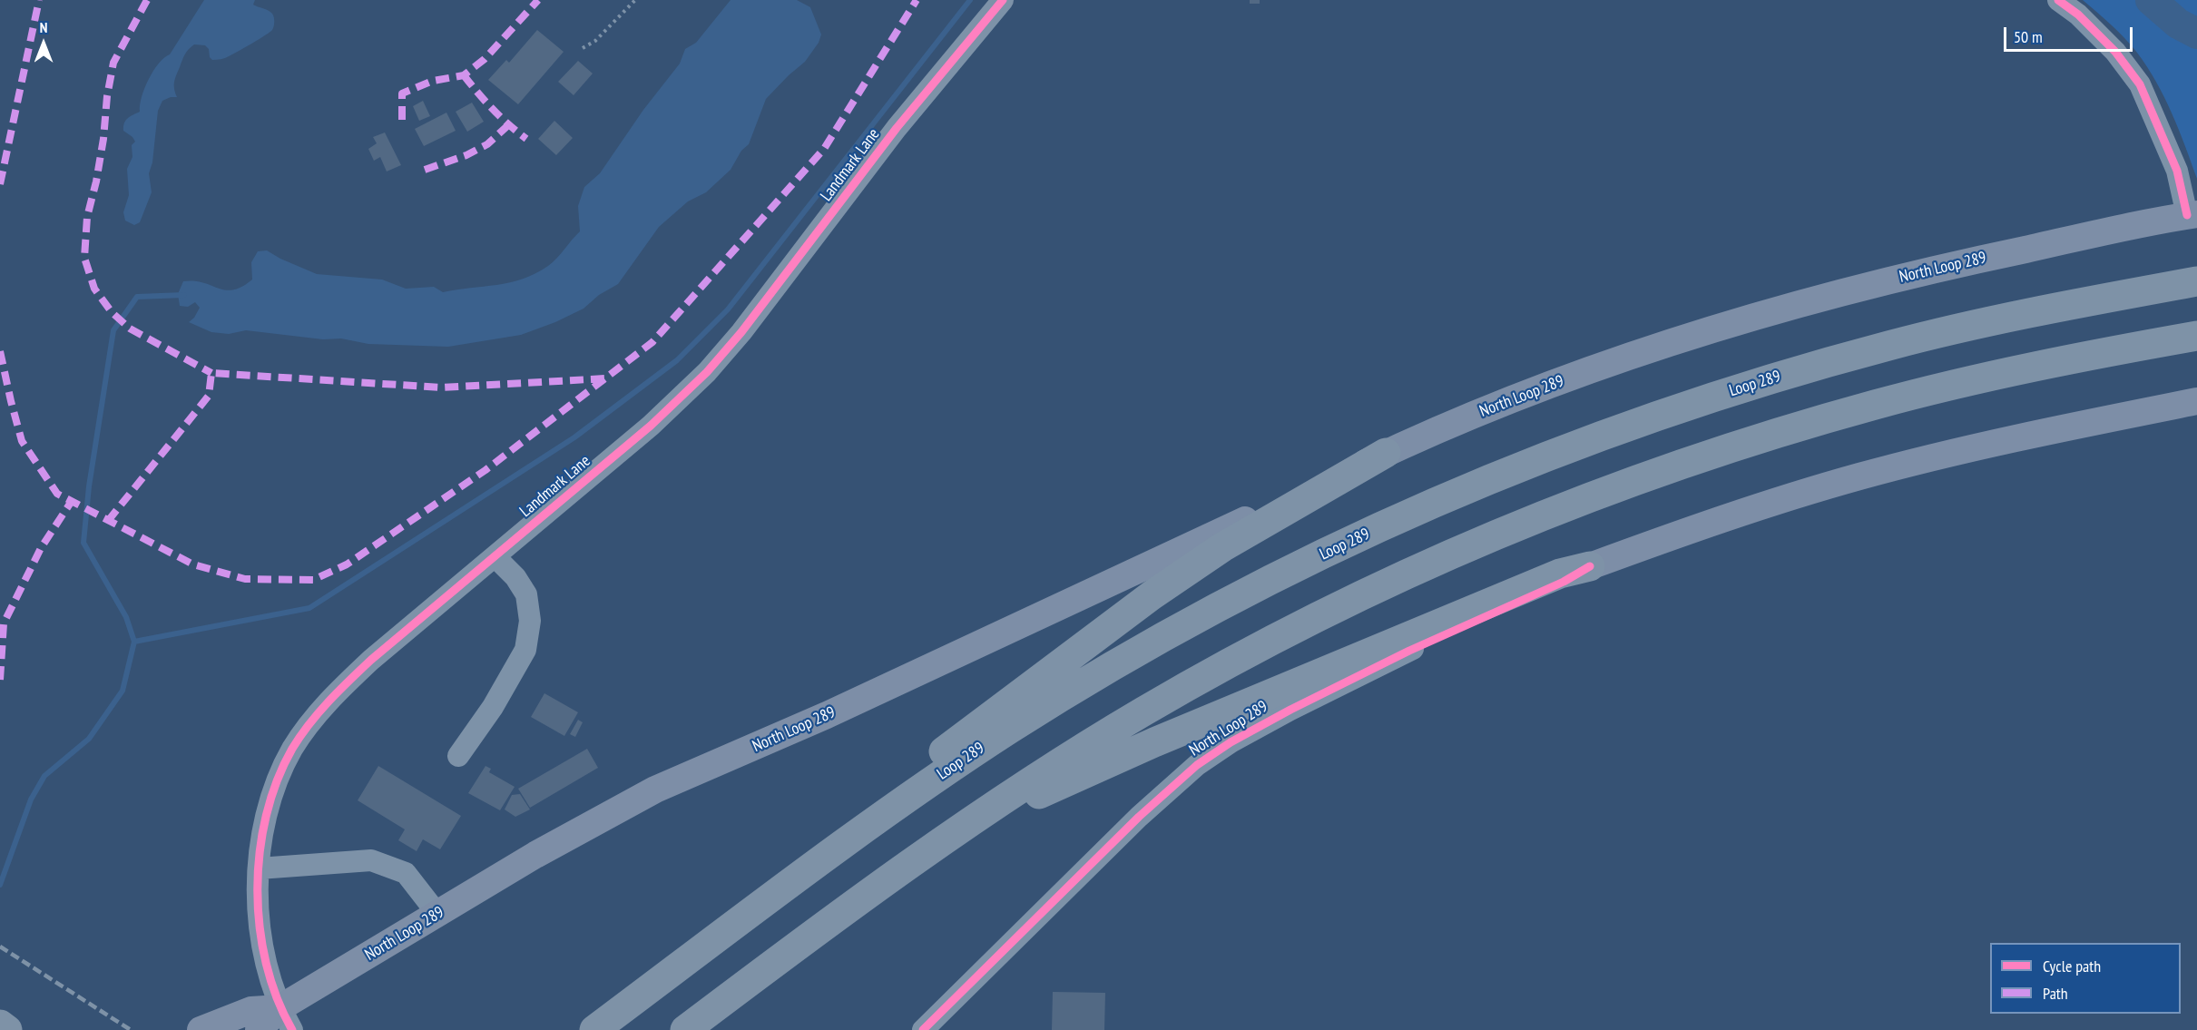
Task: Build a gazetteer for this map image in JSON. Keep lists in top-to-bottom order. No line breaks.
{"streets":{"highway":["Loop 289"],"main road":["North Loop 289"],"street":["Landmark Lane"]},"crossings":[["Landmark Lane","North Loop 289"]],"legend":["Cycle path","Path"],"scale_bar":"50 m","north":"top"}
